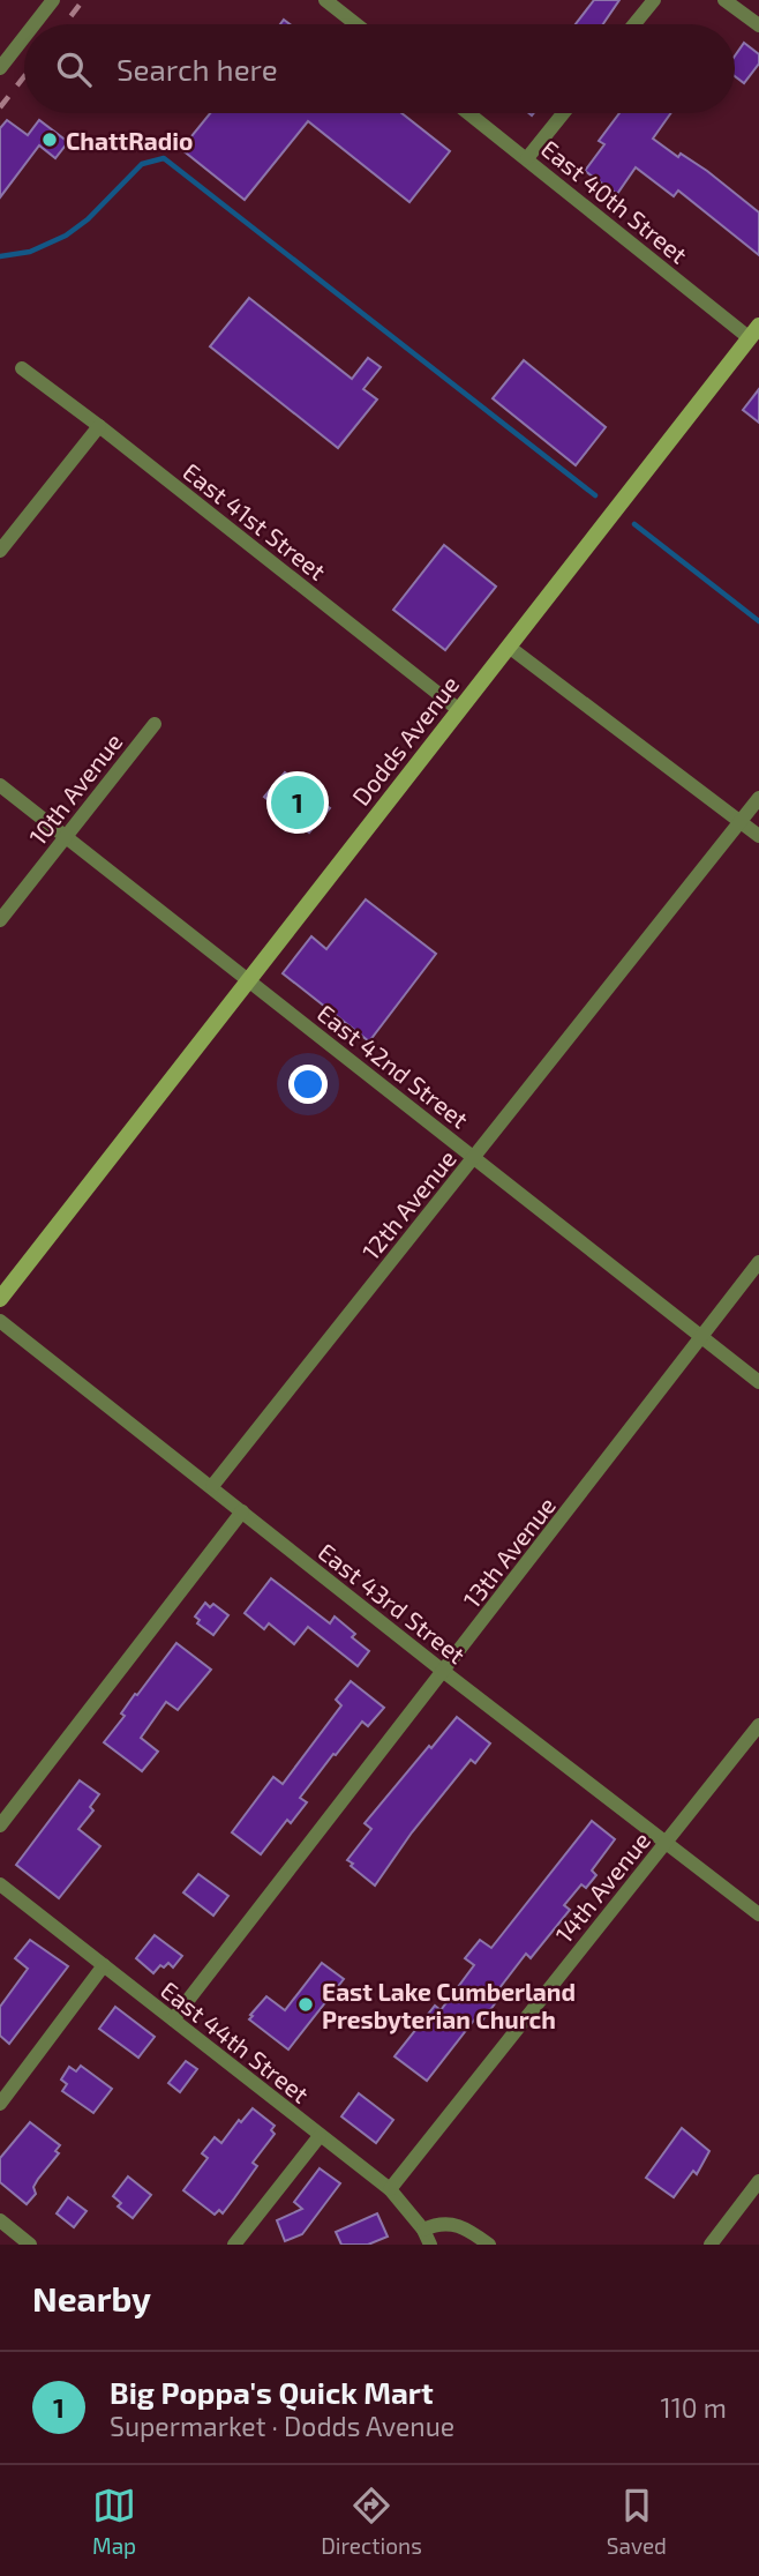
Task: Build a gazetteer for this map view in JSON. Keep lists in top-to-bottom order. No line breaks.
{"streets":{"street":["East 40th Street","East 41st Street","Dodds Avenue","10th Avenue","East 42nd Street","12th Avenue","13th Avenue","East 43rd Street","14th Avenue","East 44th Street"]},"crossings":[["East 40th Street","Dodds Avenue"],["East 41st Street","Dodds Avenue"],["Dodds Avenue","East 42nd Street"],["10th Avenue","East 42nd Street"],["East 42nd Street","12th Avenue"],["East 42nd Street","13th Avenue"],["12th Avenue","East 43rd Street"],["13th Avenue","East 43rd Street"],["13th Avenue","East 44th Street"],["East 43rd Street","14th Avenue"],["14th Avenue","East 44th Street"]],"places":["ChattRadio","East Lake Cumberland Presbyterian Church"],"page":{"search":"Search here","pins":"1","heading":"Nearby","list":[{"mark":"1","name":"Big Poppa's Quick Mart","note":"Supermarket · Dodds Avenue","value":"110 m"}],"nav":["Map","Directions","Saved"]}}
